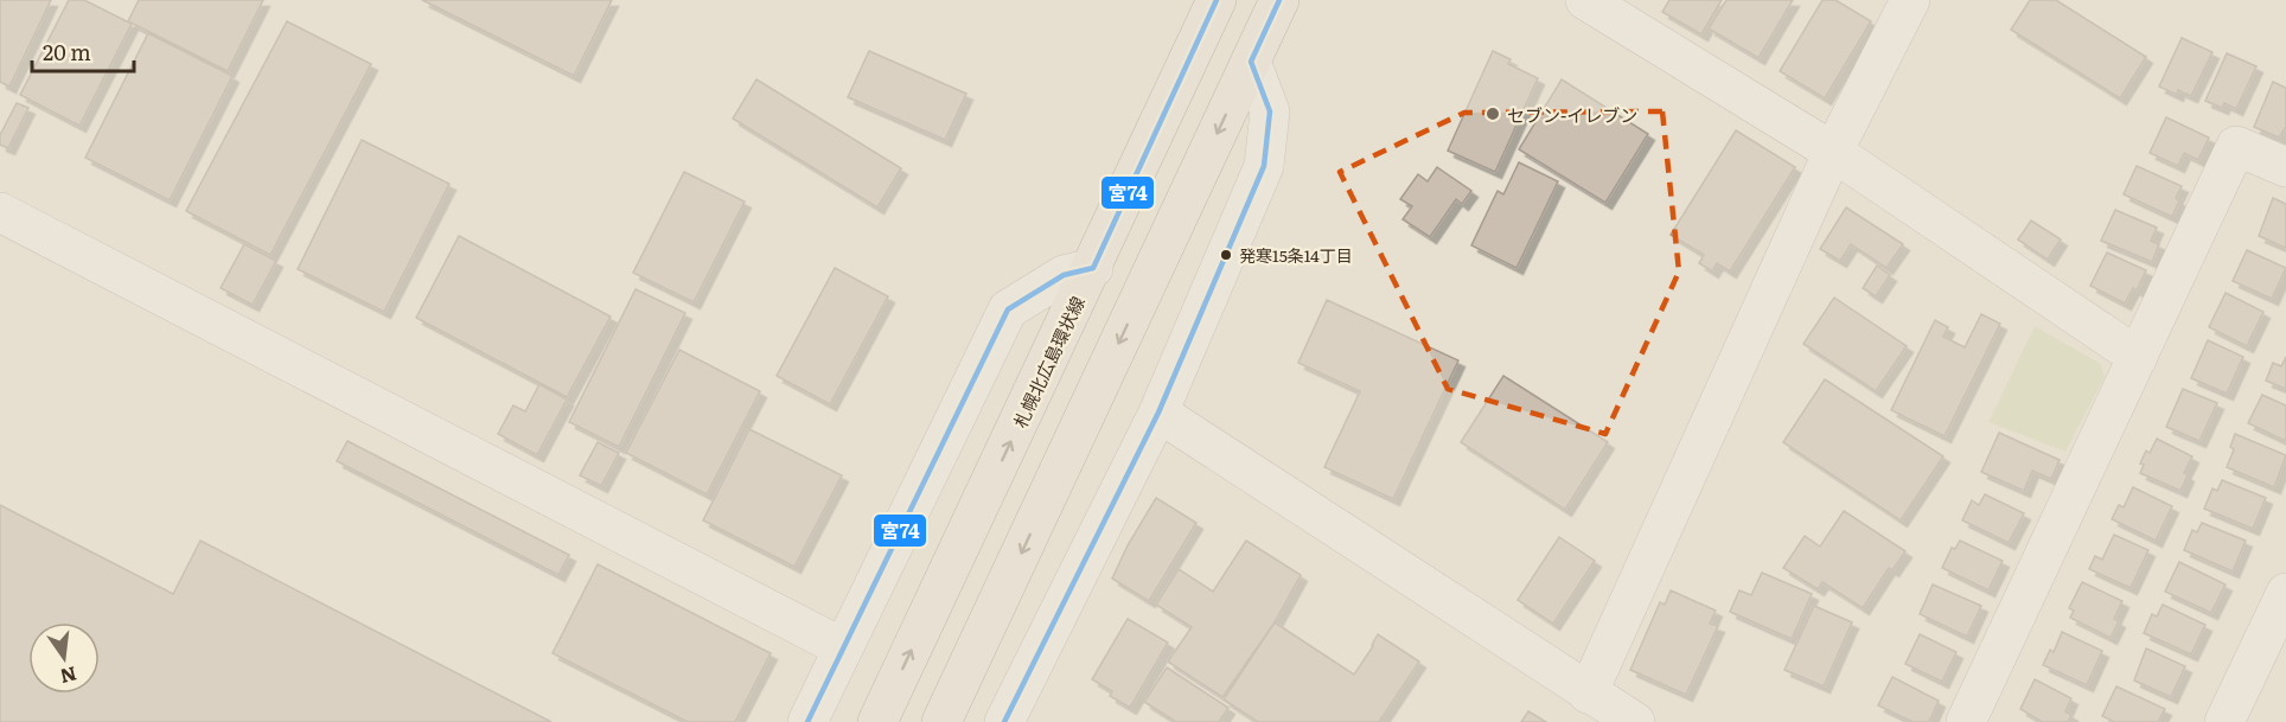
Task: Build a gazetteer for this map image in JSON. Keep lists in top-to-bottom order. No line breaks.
{"streets":{"main road":["札幌北広島環状線"]},"places":["セブン-イレブン","発寒15条14丁目"],"lines":["transit line 宮74"],"scale_bar":"20 m","north":"bottom"}
